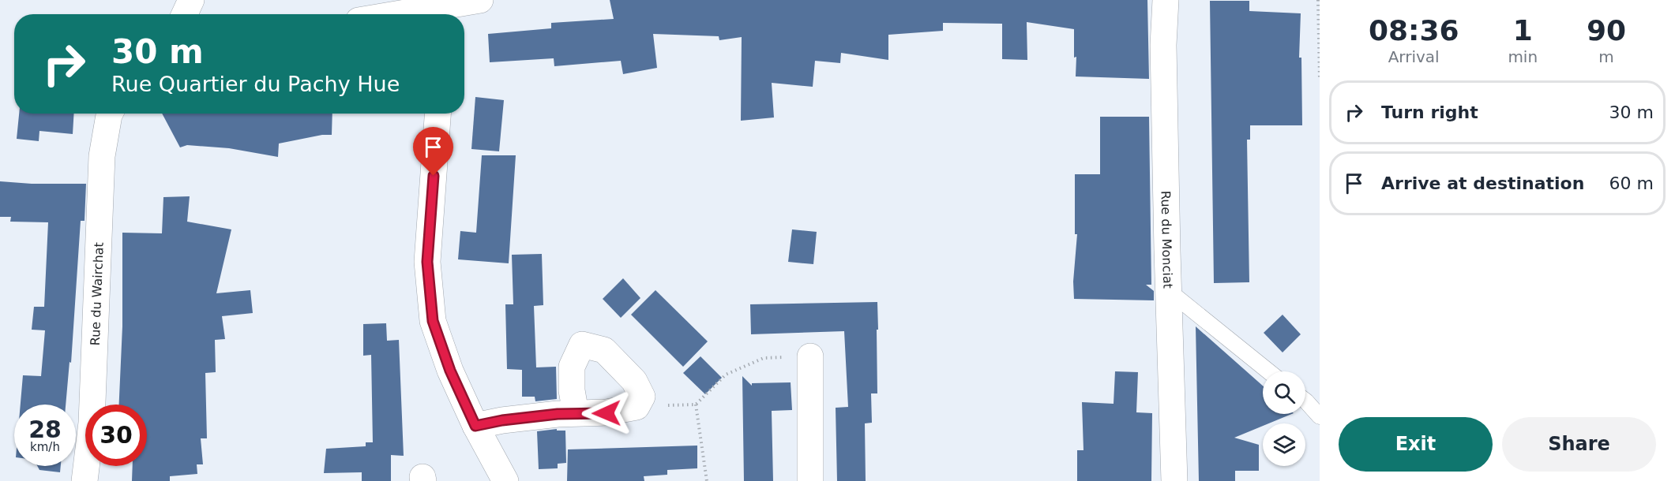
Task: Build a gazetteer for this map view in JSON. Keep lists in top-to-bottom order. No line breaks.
{"streets":{"street":["Rue du Monciat","Rue du Wairchat"]},"page":{"eta":["08:36","Arrival","1","min","90","m"],"turn":["30 m","Rue Quartier du Pachy Hue"],"list":[{"name":"Turn right","value":"30 m"},{"name":"Arrive at destination","value":"60 m"}],"speed":"28 km/h","limit":"30","buttons":["Exit","Share"]}}
